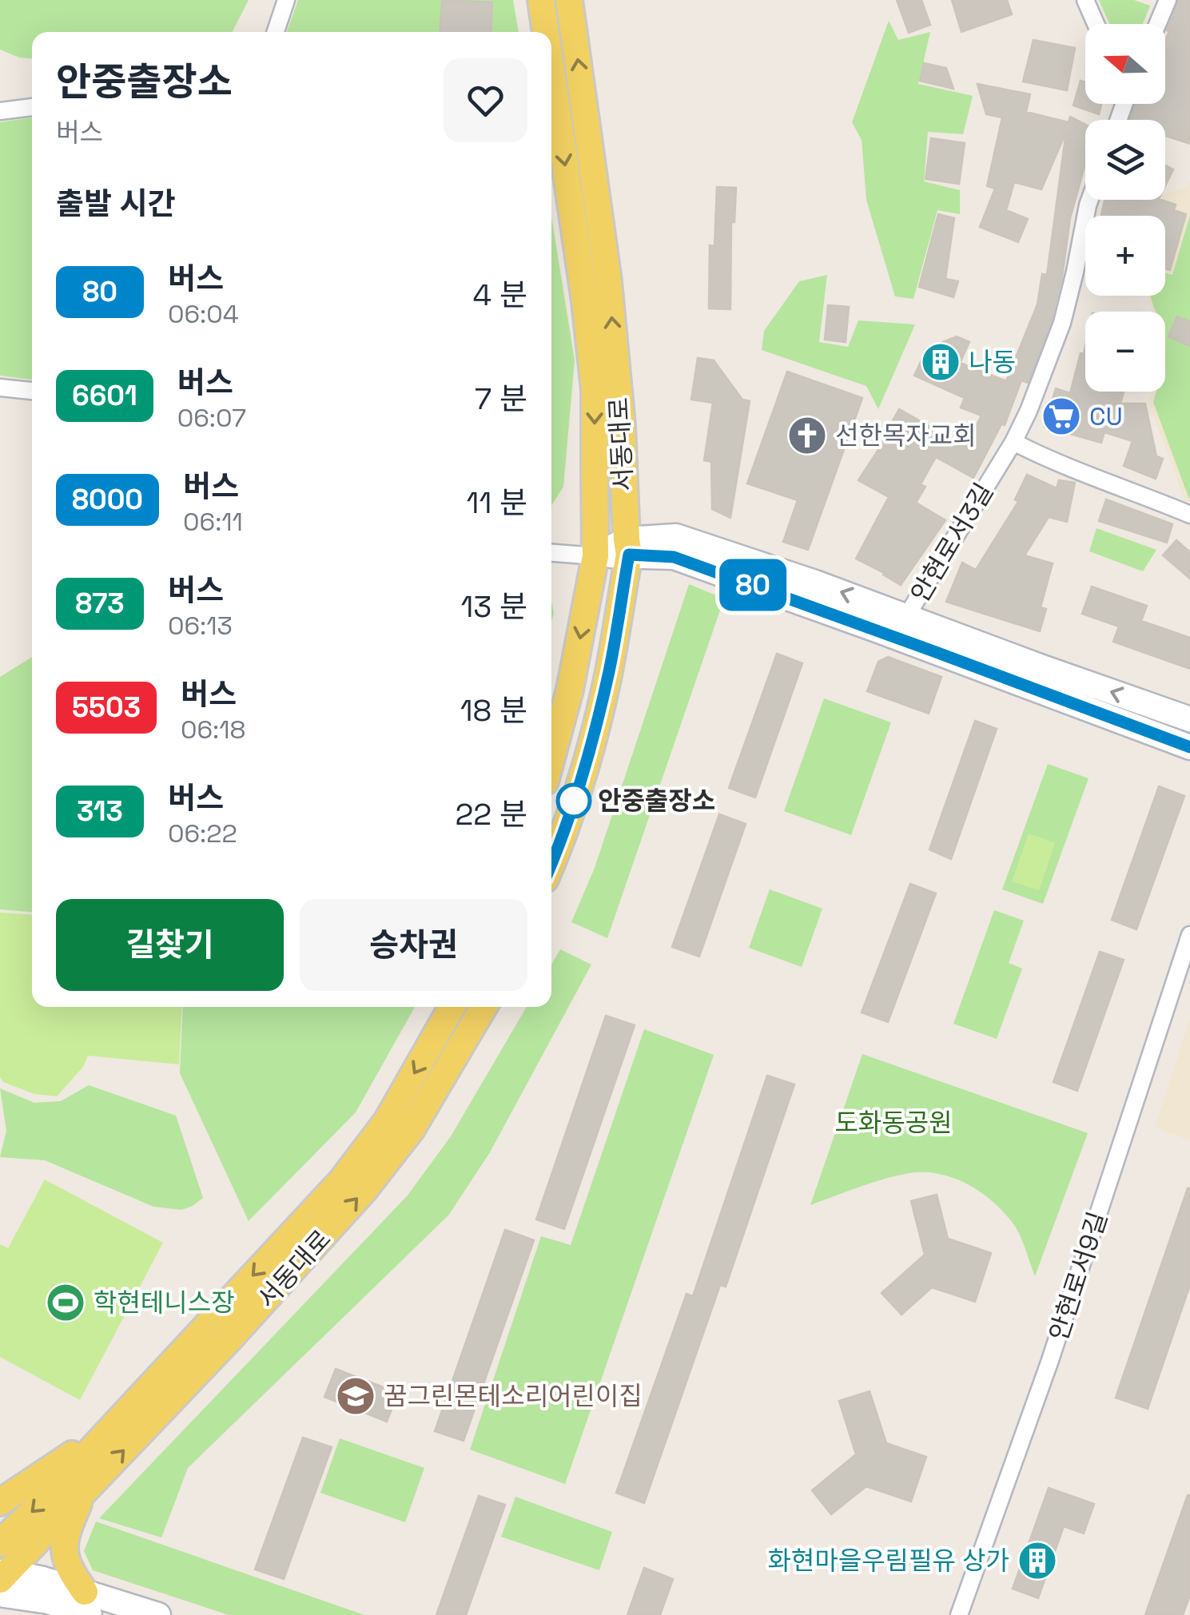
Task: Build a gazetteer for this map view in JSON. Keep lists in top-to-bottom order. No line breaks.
{"streets":{"main road":["서동대로"],"street":["안현로서3길","안현로서9길"]},"parks":["도화동공원"],"places":{"building":["나동","화현마을우림필유 상가"],"supermarket":["CU"],"church":["선한목자교회"],"other":["안중출장소"],"sports":["학현테니스장"],"school or university":["꿈그린몬테소리어린이집"]},"lines":["bus line 80"],"north":"left","page":{"on_map":"80","map_buttons":["+","−"],"heading":[["안중출장소","버스"],"출발 시간"],"list":[{"mark":"80","name":"버스","note":"06:04","value":"4 분"},{"mark":"6601","name":"버스","note":"06:07","value":"7 분"},{"mark":"8000","name":"버스","note":"06:11","value":"11 분"},{"mark":"873","name":"버스","note":"06:13","value":"13 분"},{"mark":"5503","name":"버스","note":"06:18","value":"18 분"},{"mark":"313","name":"버스","note":"06:22","value":"22 분"}],"buttons":["길찾기","승차권"]}}
